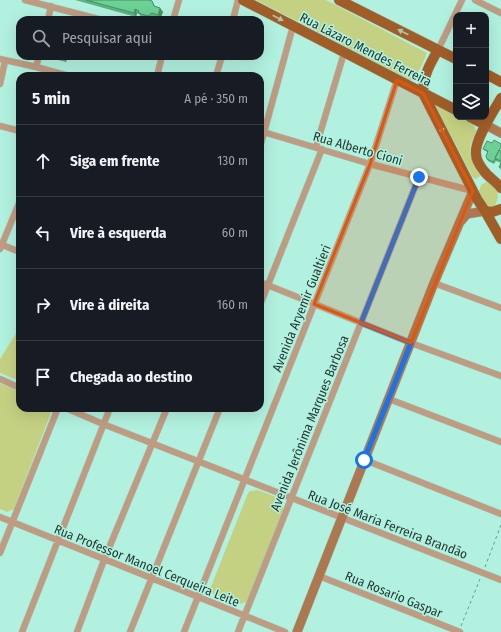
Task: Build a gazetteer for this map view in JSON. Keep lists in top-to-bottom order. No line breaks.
{"streets":{"main road":["Rua Lázaro Mendes Ferreira"],"street":["Rua Alberto Cioni","Avenida Aryemir Gualtieri","Avenida Jerônima Marques Barbosa","Rua José Maria Ferreira Brandão","Rua Professor Manoel Cerqueira Leite","Rua Rosario Gaspar"]},"crossings":[["Rua Lázaro Mendes Ferreira","Avenida Aryemir Gualtieri"],["Rua Alberto Cioni","Avenida Aryemir Gualtieri"],["Rua Alberto Cioni","Avenida Jerônima Marques Barbosa"],["Avenida Aryemir Gualtieri","Rua José Maria Ferreira Brandão"],["Avenida Aryemir Gualtieri","Rua Professor Manoel Cerqueira Leite"],["Avenida Jerônima Marques Barbosa","Rua José Maria Ferreira Brandão"],["Avenida Jerônima Marques Barbosa","Rua Professor Manoel Cerqueira Leite"]],"page":{"map_buttons":["+","−"],"search":"Pesquisar aqui","heading":["5 min","A pé · 350 m"],"list":[["Siga em frente","130 m"],["Vire à esquerda","60 m"],["Vire à direita","160 m"],"Chegada ao destino"]}}
